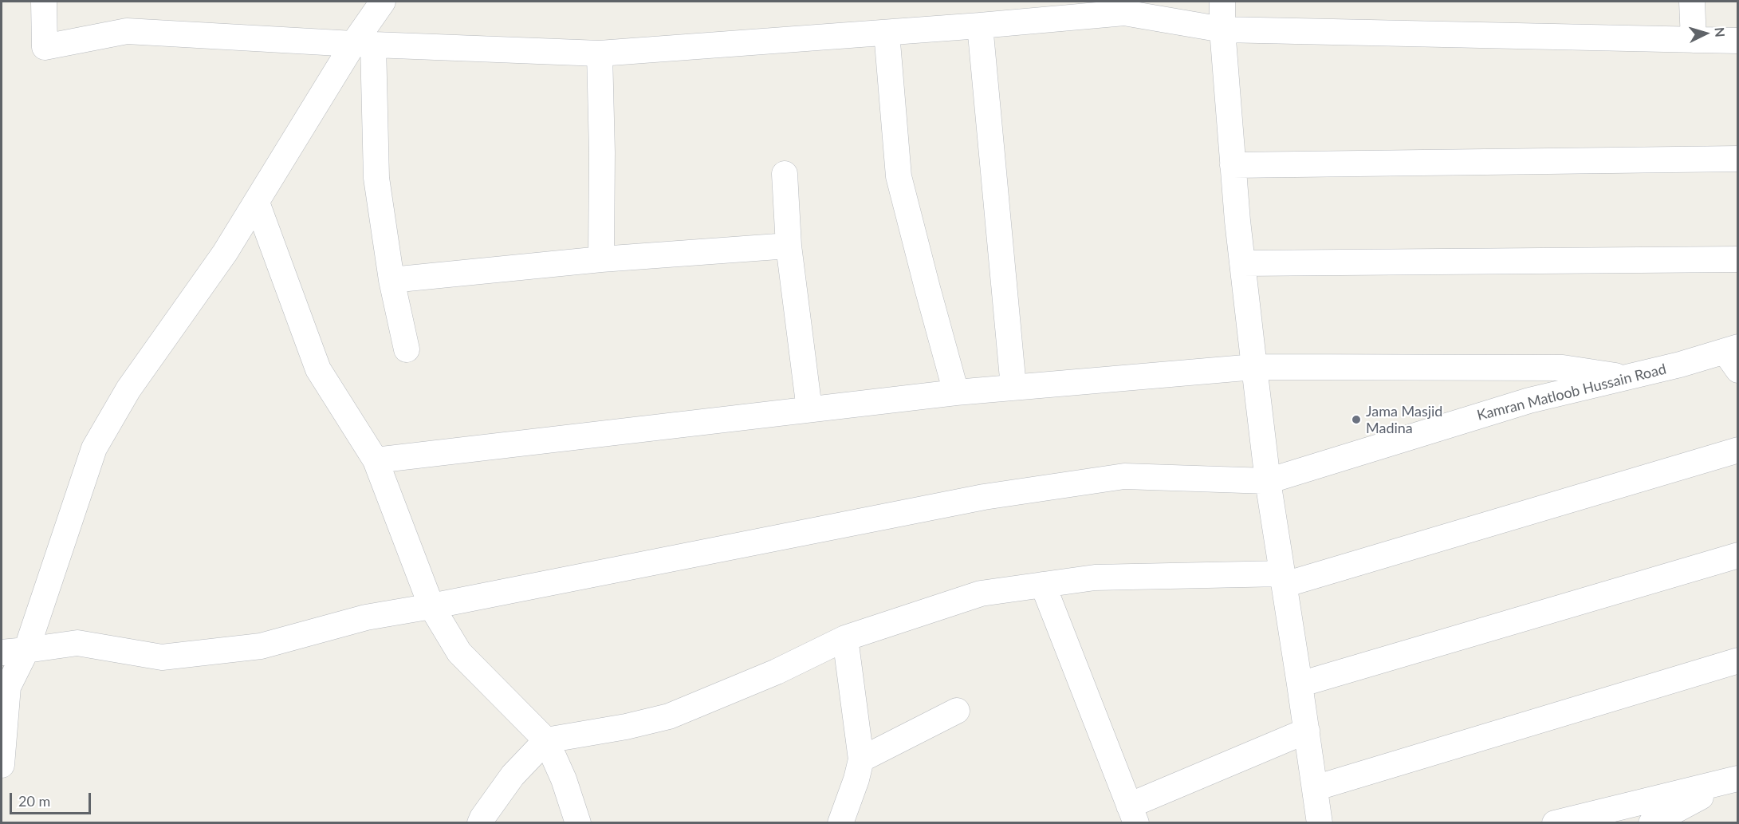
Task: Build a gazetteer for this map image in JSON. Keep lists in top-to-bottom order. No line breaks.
{"streets":{"street":["Kamran Matloob Hussain Road"]},"places":["Jama Masjid Madina"],"scale_bar":"20 m","north":"right"}
